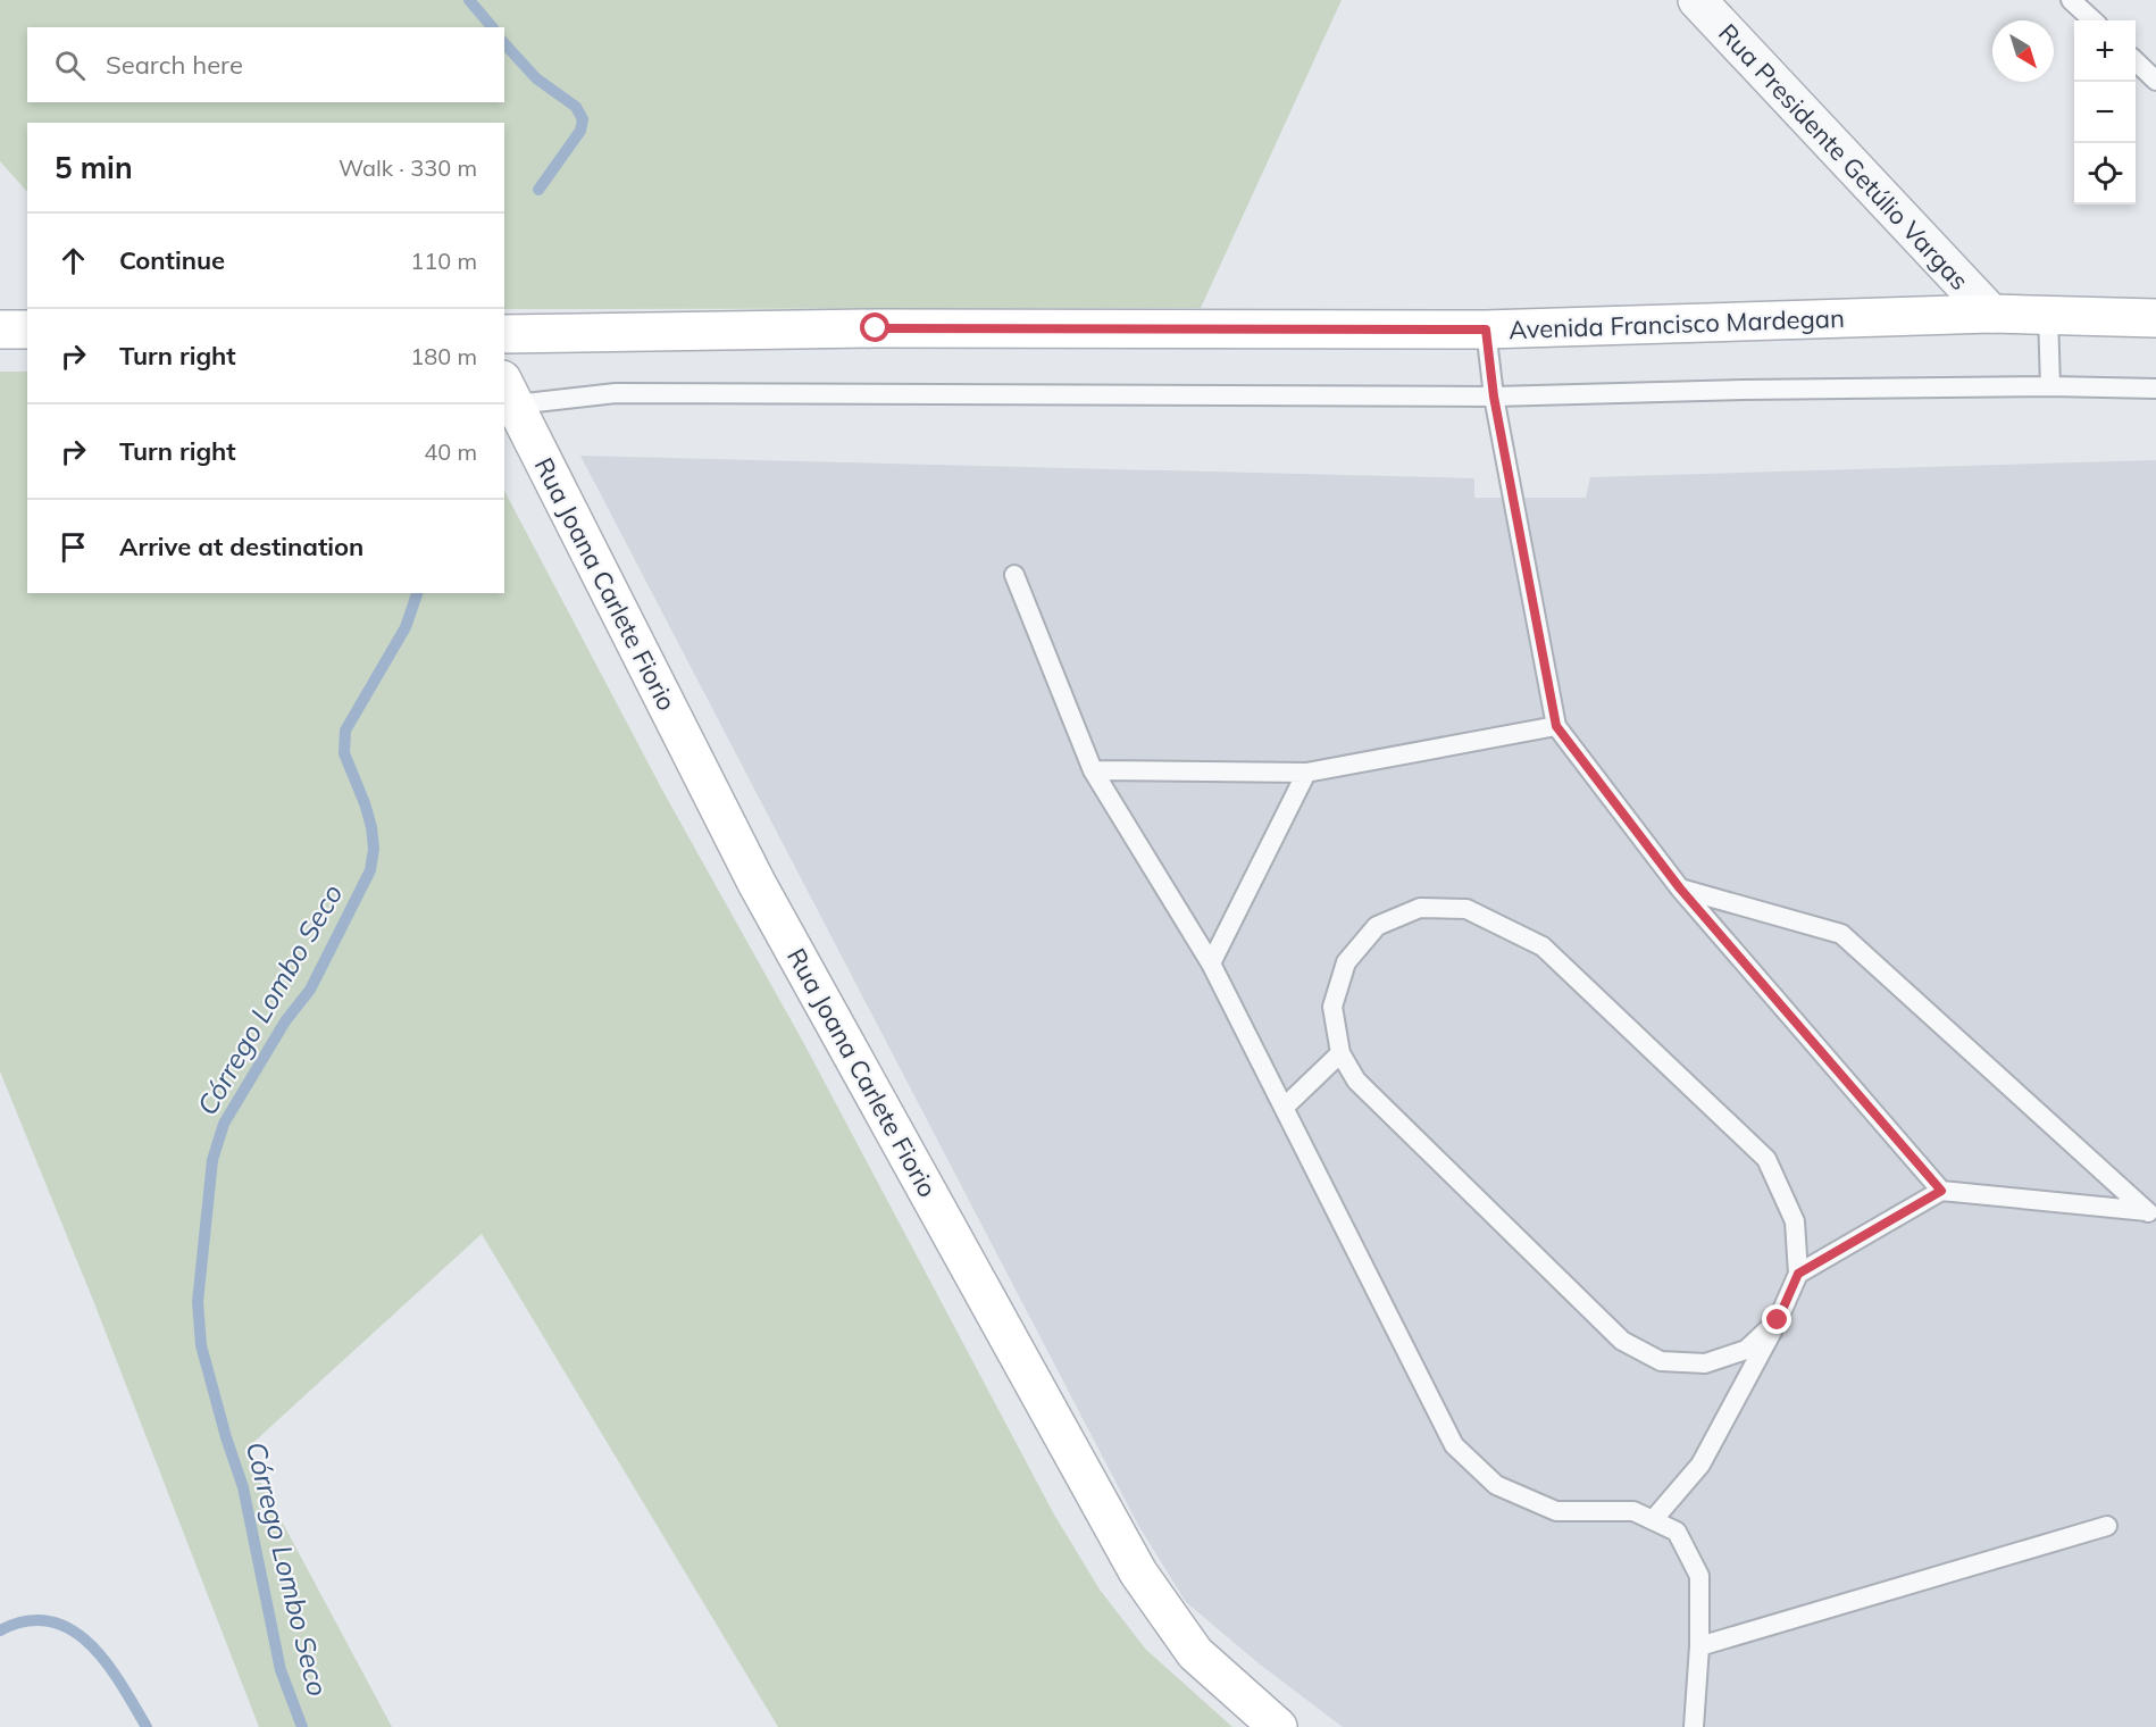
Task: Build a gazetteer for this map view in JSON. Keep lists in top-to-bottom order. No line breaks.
{"streets":{"main road":["Avenida Francisco Mardegan","Rua Joana Carlete Fiorio"],"street":["Rua Presidente Getúlio Vargas"]},"crossings":[["Rua Presidente Getúlio Vargas","Avenida Francisco Mardegan"]],"water":["Córrego Lombo Seco"],"north":"bottom right","page":{"map_buttons":["+","−"],"search":"Search here","heading":["5 min","Walk · 330 m"],"list":[["Continue","110 m"],["Turn right","180 m"],["Turn right","40 m"],"Arrive at destination"]}}
